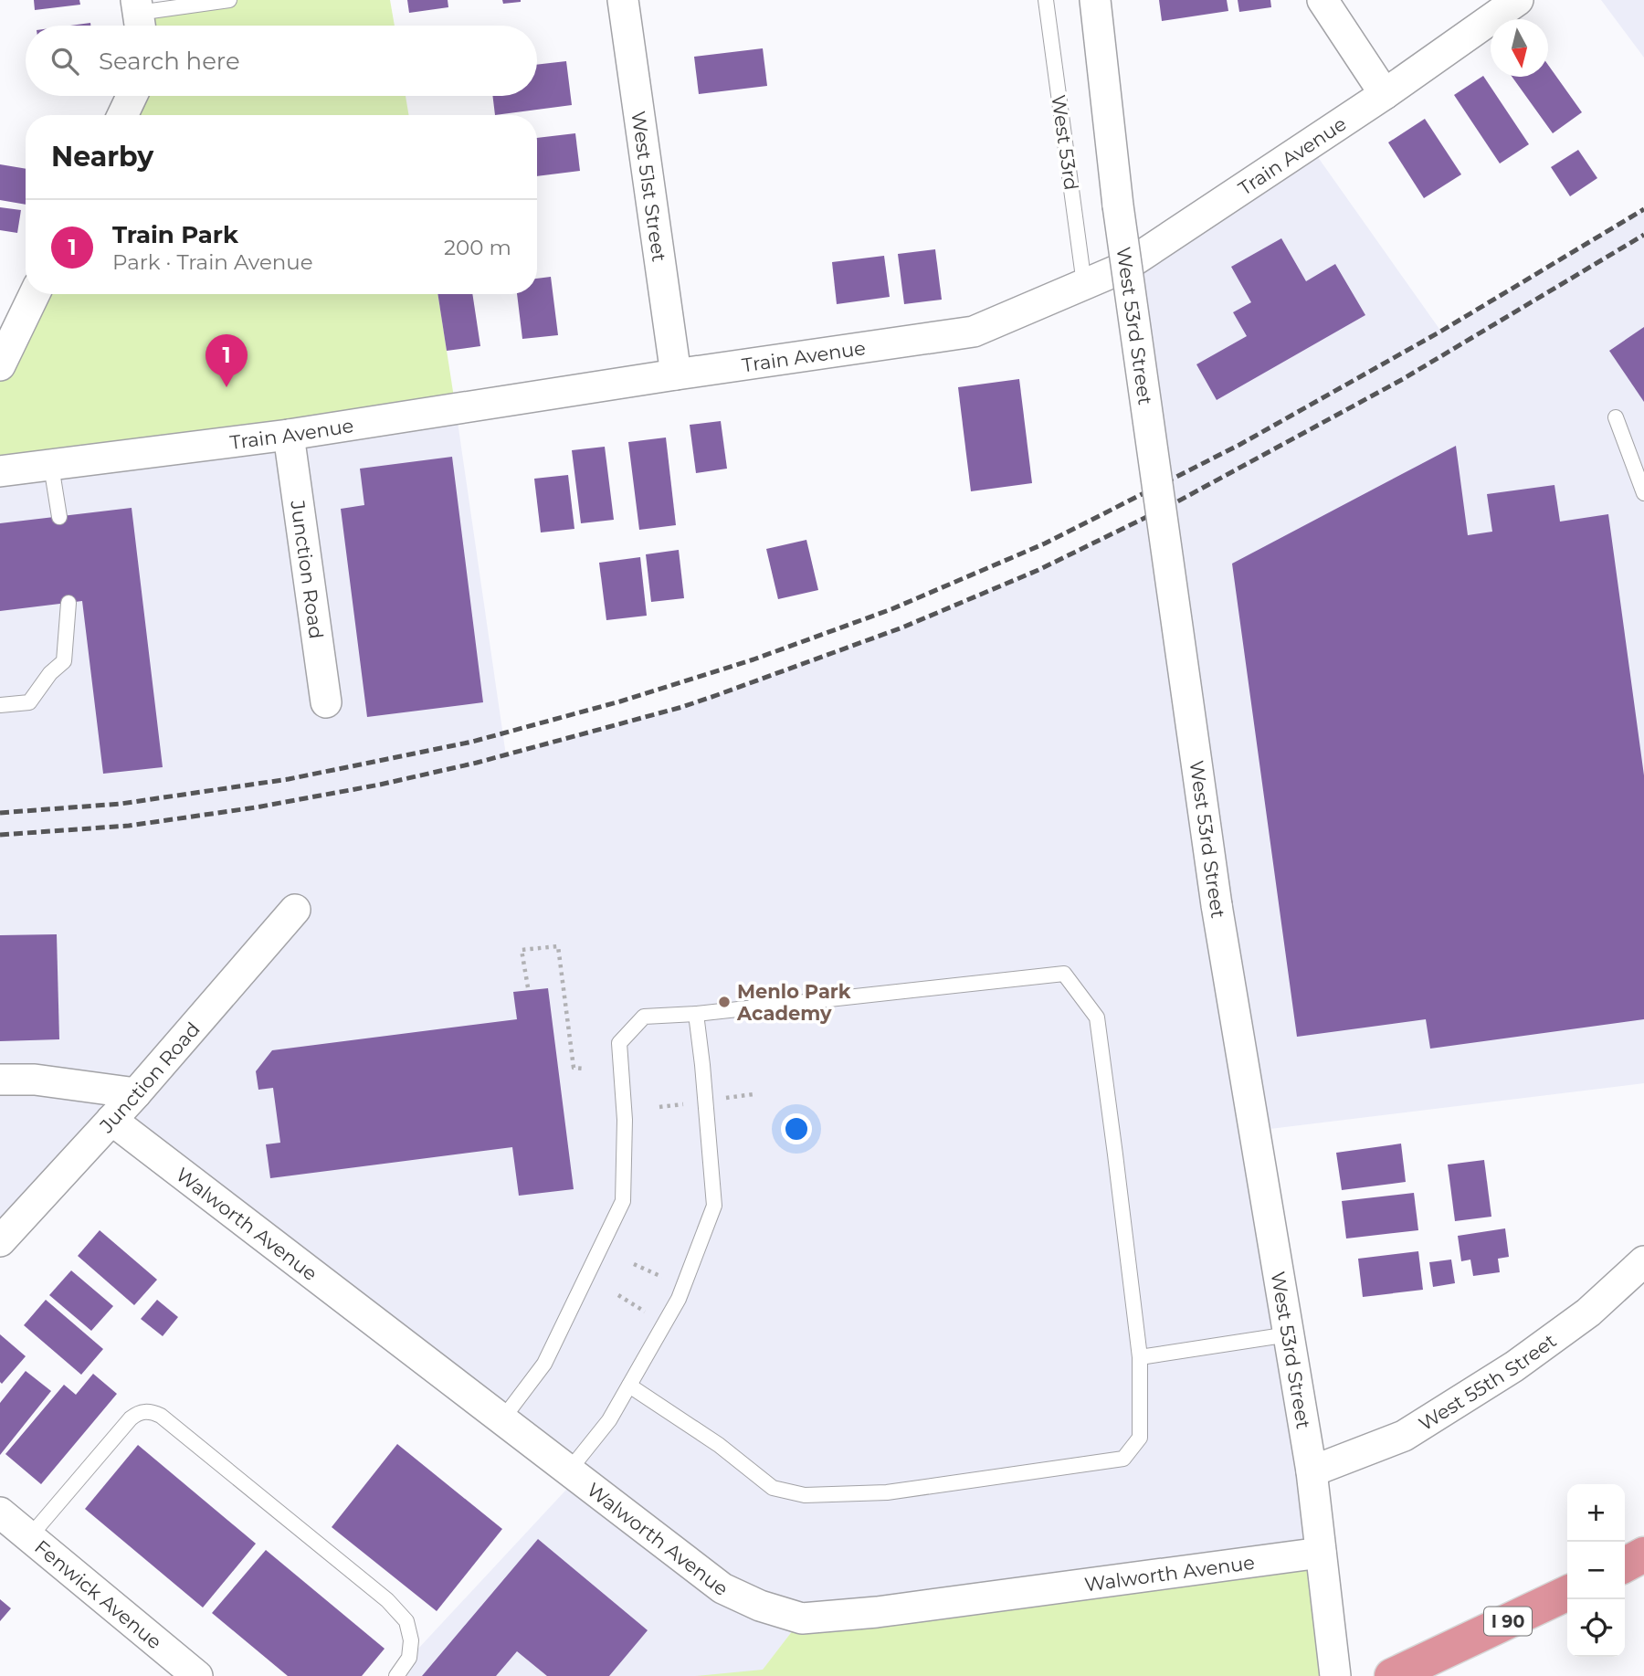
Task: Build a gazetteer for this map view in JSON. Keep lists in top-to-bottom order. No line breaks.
{"streets":{"highway":["I 90"],"street":["Train Avenue","West 51st Street","West 53rd Street","Junction Road","Walworth Avenue","West 55th Street","Fenwick Avenue"],"lane":["West 53rd"]},"crossings":[["West 53rd","Train Avenue"],["Train Avenue","West 51st Street"],["Train Avenue","Junction Road"],["West 53rd Street","Walworth Avenue"],["West 53rd Street","West 55th Street"],["Junction Road","Walworth Avenue"]],"places":["Menlo Park Academy"],"north":"bottom","page":{"search":"Search here","heading":"Nearby","list":[{"mark":"1","name":"Train Park","note":"Park · Train Avenue","value":"200 m"}],"pins":"1","map_buttons":["+","−"]}}
